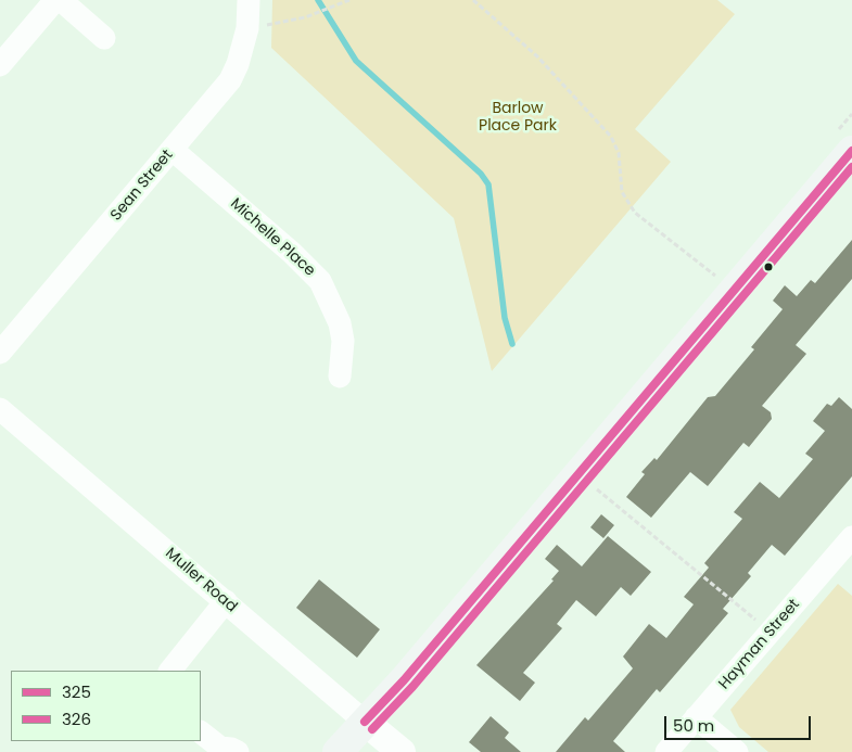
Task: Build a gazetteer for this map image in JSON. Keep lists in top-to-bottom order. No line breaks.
{"streets":{"street":["Sean Street","Michelle Place","Muller Road","Hayman Street"]},"crossings":[["Sean Street","Michelle Place"]],"parks":["Barlow Place Park"],"lines":["transit line 325","transit line 326"],"legend":["325","326"],"scale_bar":"50 m"}
